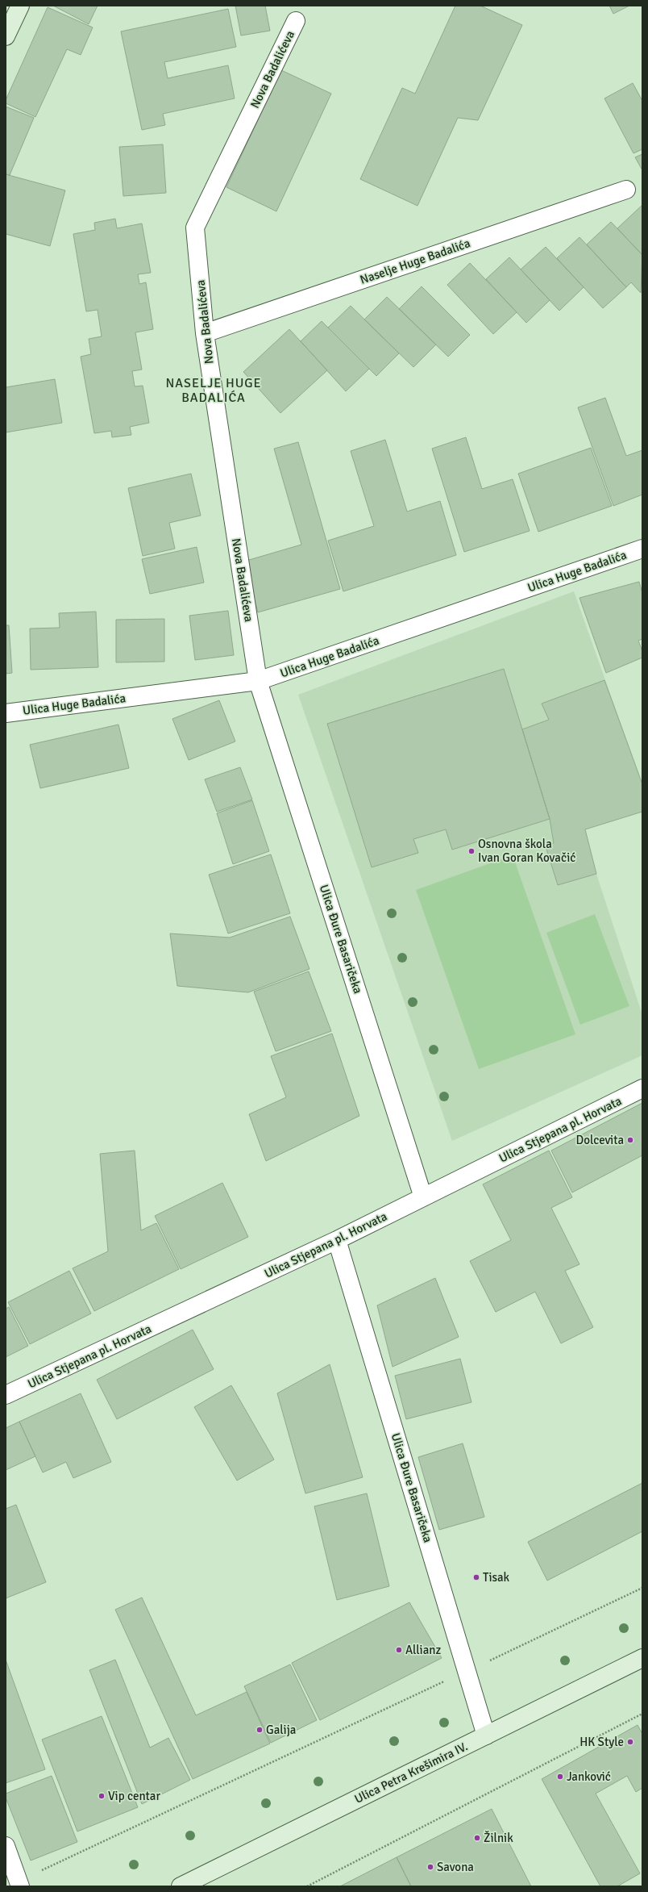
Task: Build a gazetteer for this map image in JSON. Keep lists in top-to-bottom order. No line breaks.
{"streets":{"main road":["Ulica Petra Krešimira IV."],"street":["Nova Badalićeva","Naselje Huge Badalića","Ulica Huge Badalića","Ulica Đure Basaričeka","Ulica Stjepana pl. Horvata"]},"crossings":[["Nova Badalićeva","Naselje Huge Badalića"],["Nova Badalićeva","Ulica Huge Badalića"],["Nova Badalićeva","Ulica Đure Basaričeka"],["Ulica Huge Badalića","Ulica Đure Basaričeka"],["Ulica Đure Basaričeka","Ulica Stjepana pl. Horvata"],["Ulica Đure Basaričeka","Ulica Petra Krešimira IV."]],"districts":["NASELJE HUGE BADALIĆA"],"places":["Osnovna škola Ivan Goran Kovačić","Dolcevita","Tisak","Allianz","Galija","HK Style","Janković","Vip centar","Žilnik","Savona"]}
